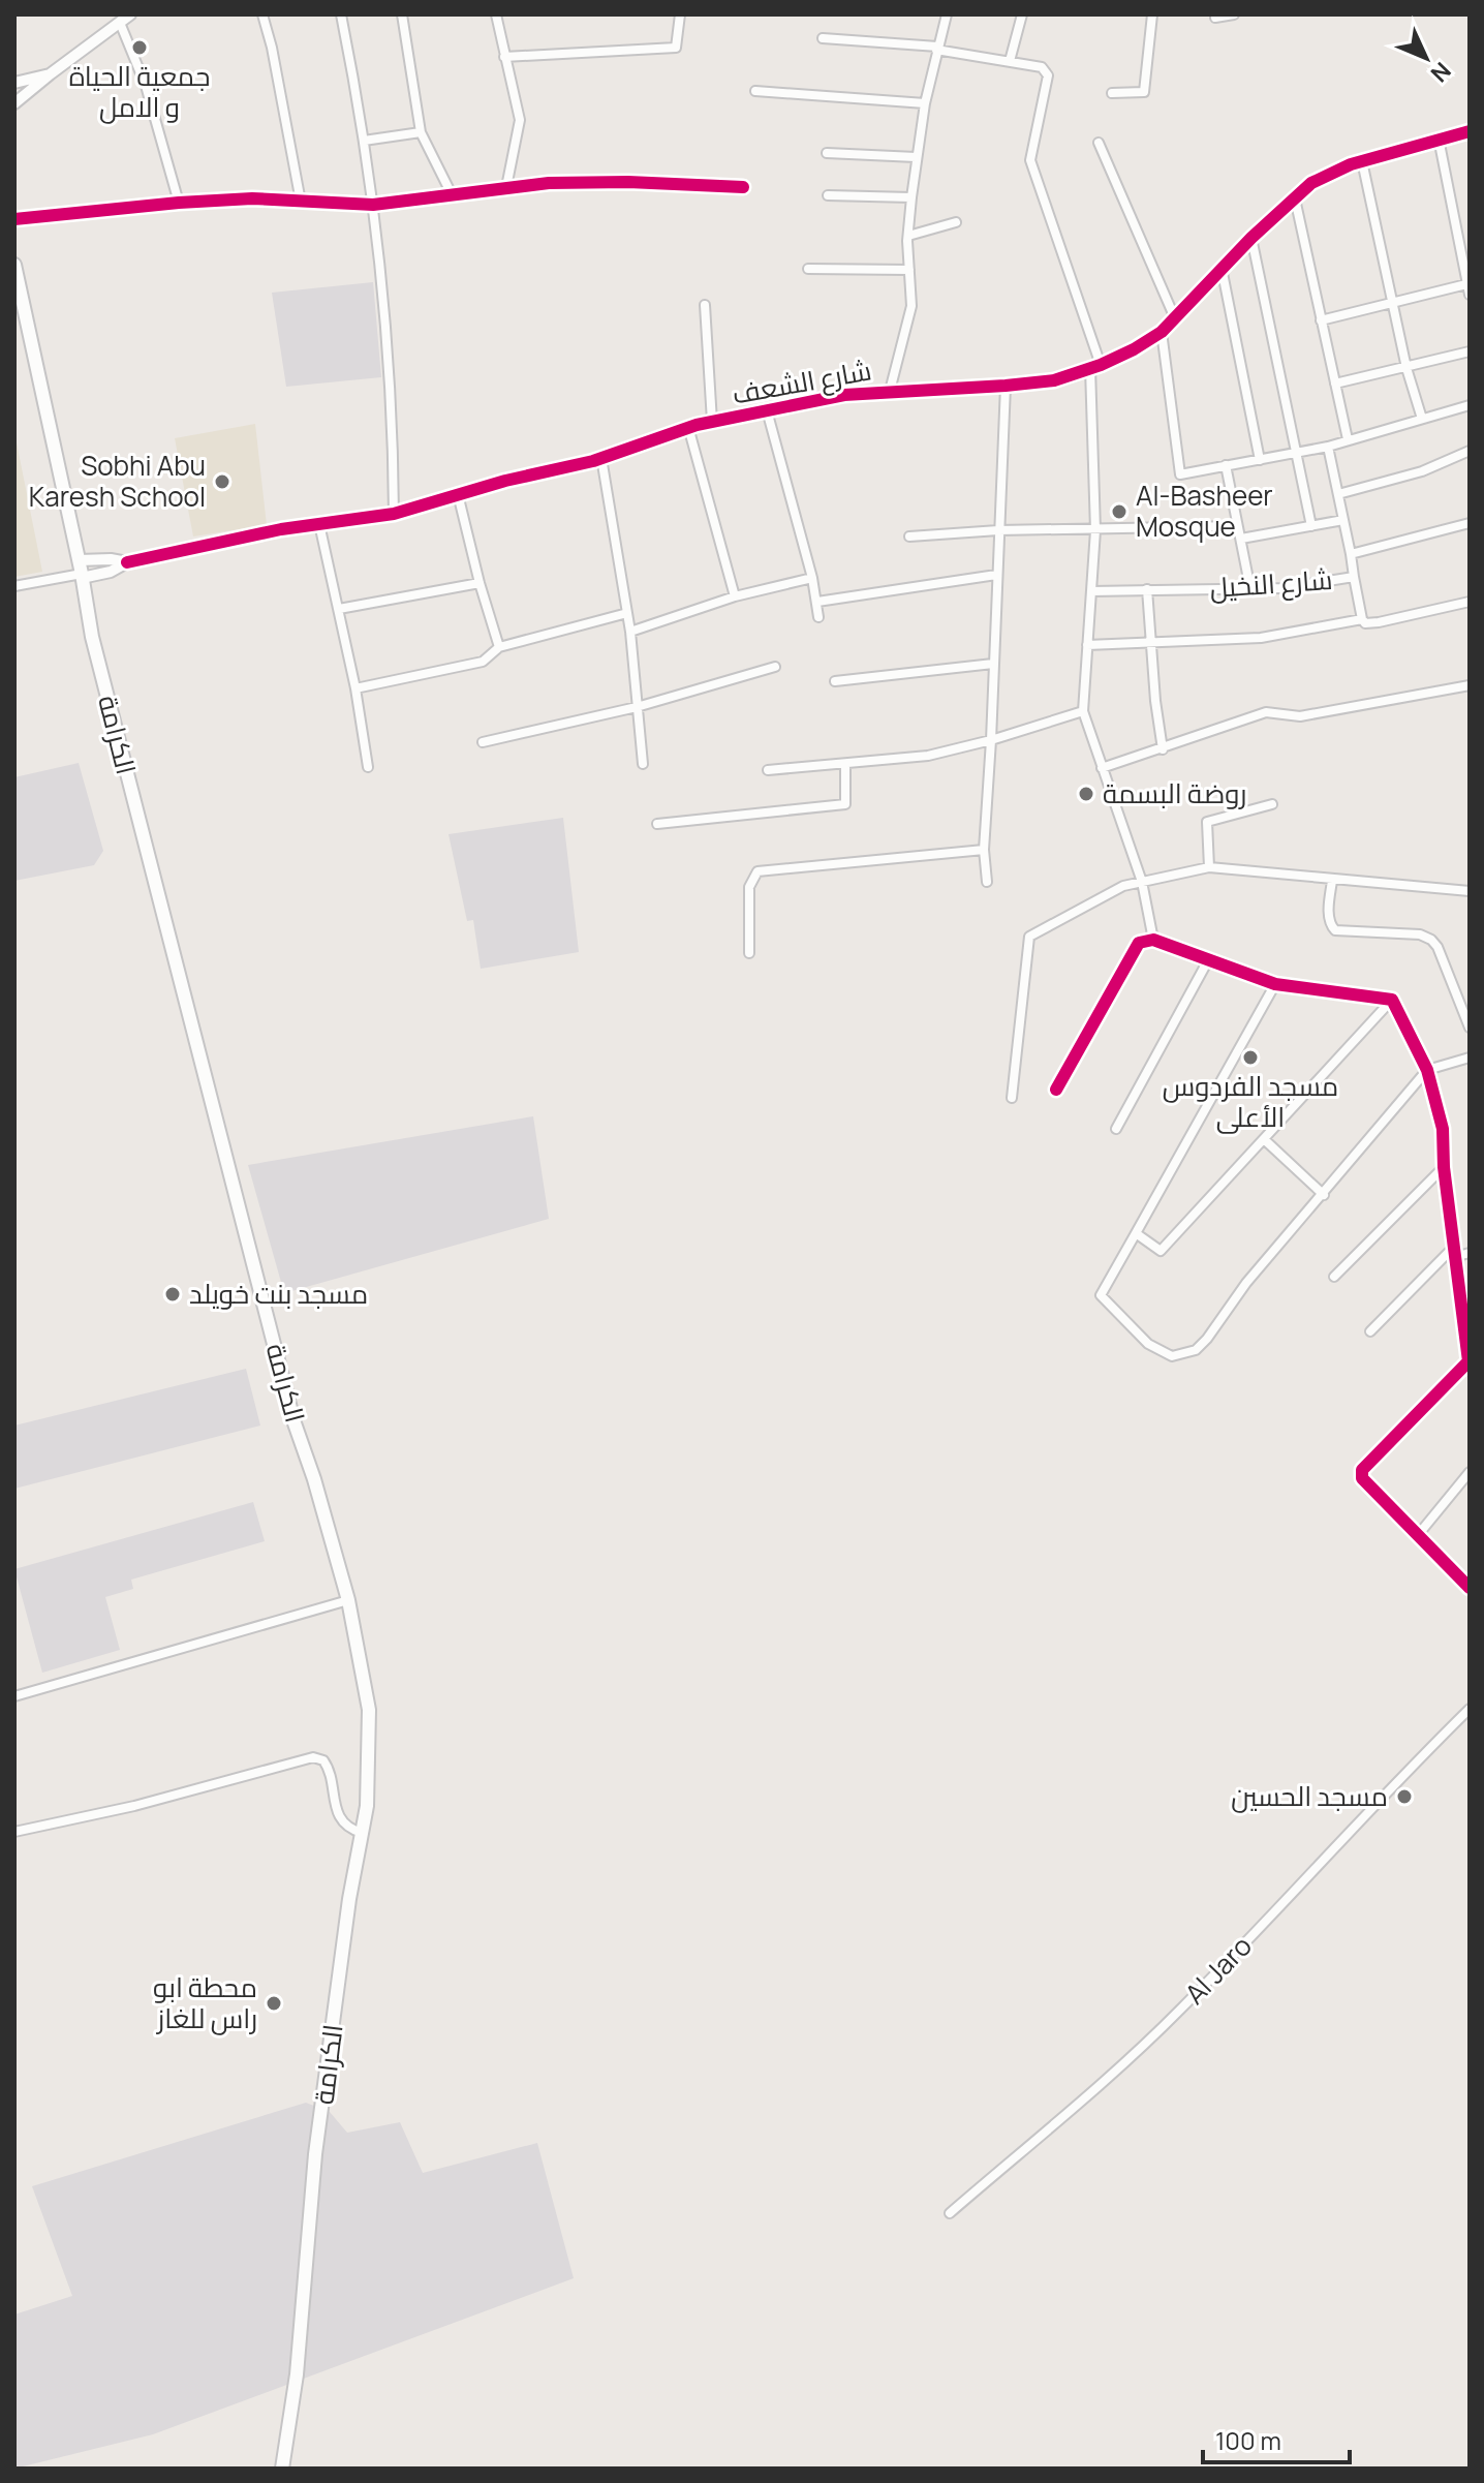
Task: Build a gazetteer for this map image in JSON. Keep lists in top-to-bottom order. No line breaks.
{"streets":{"main road":["الكرامة"],"street":["شارع الشعف","شارع النخيل","Al Jaro"]},"crossings":[["شارع الشعف","الكرامة"]],"places":["جمعية الحياة و الامل","Sobhi Abu Karesh School","Al-Basheer Mosque","روضة البسمة","مسجد الفردوس الأعلى","مسجد بنت خويلد","مسجد الحسين","محطة ابو راس للغاز"],"scale_bar":"100 m","north":"bottom right"}
